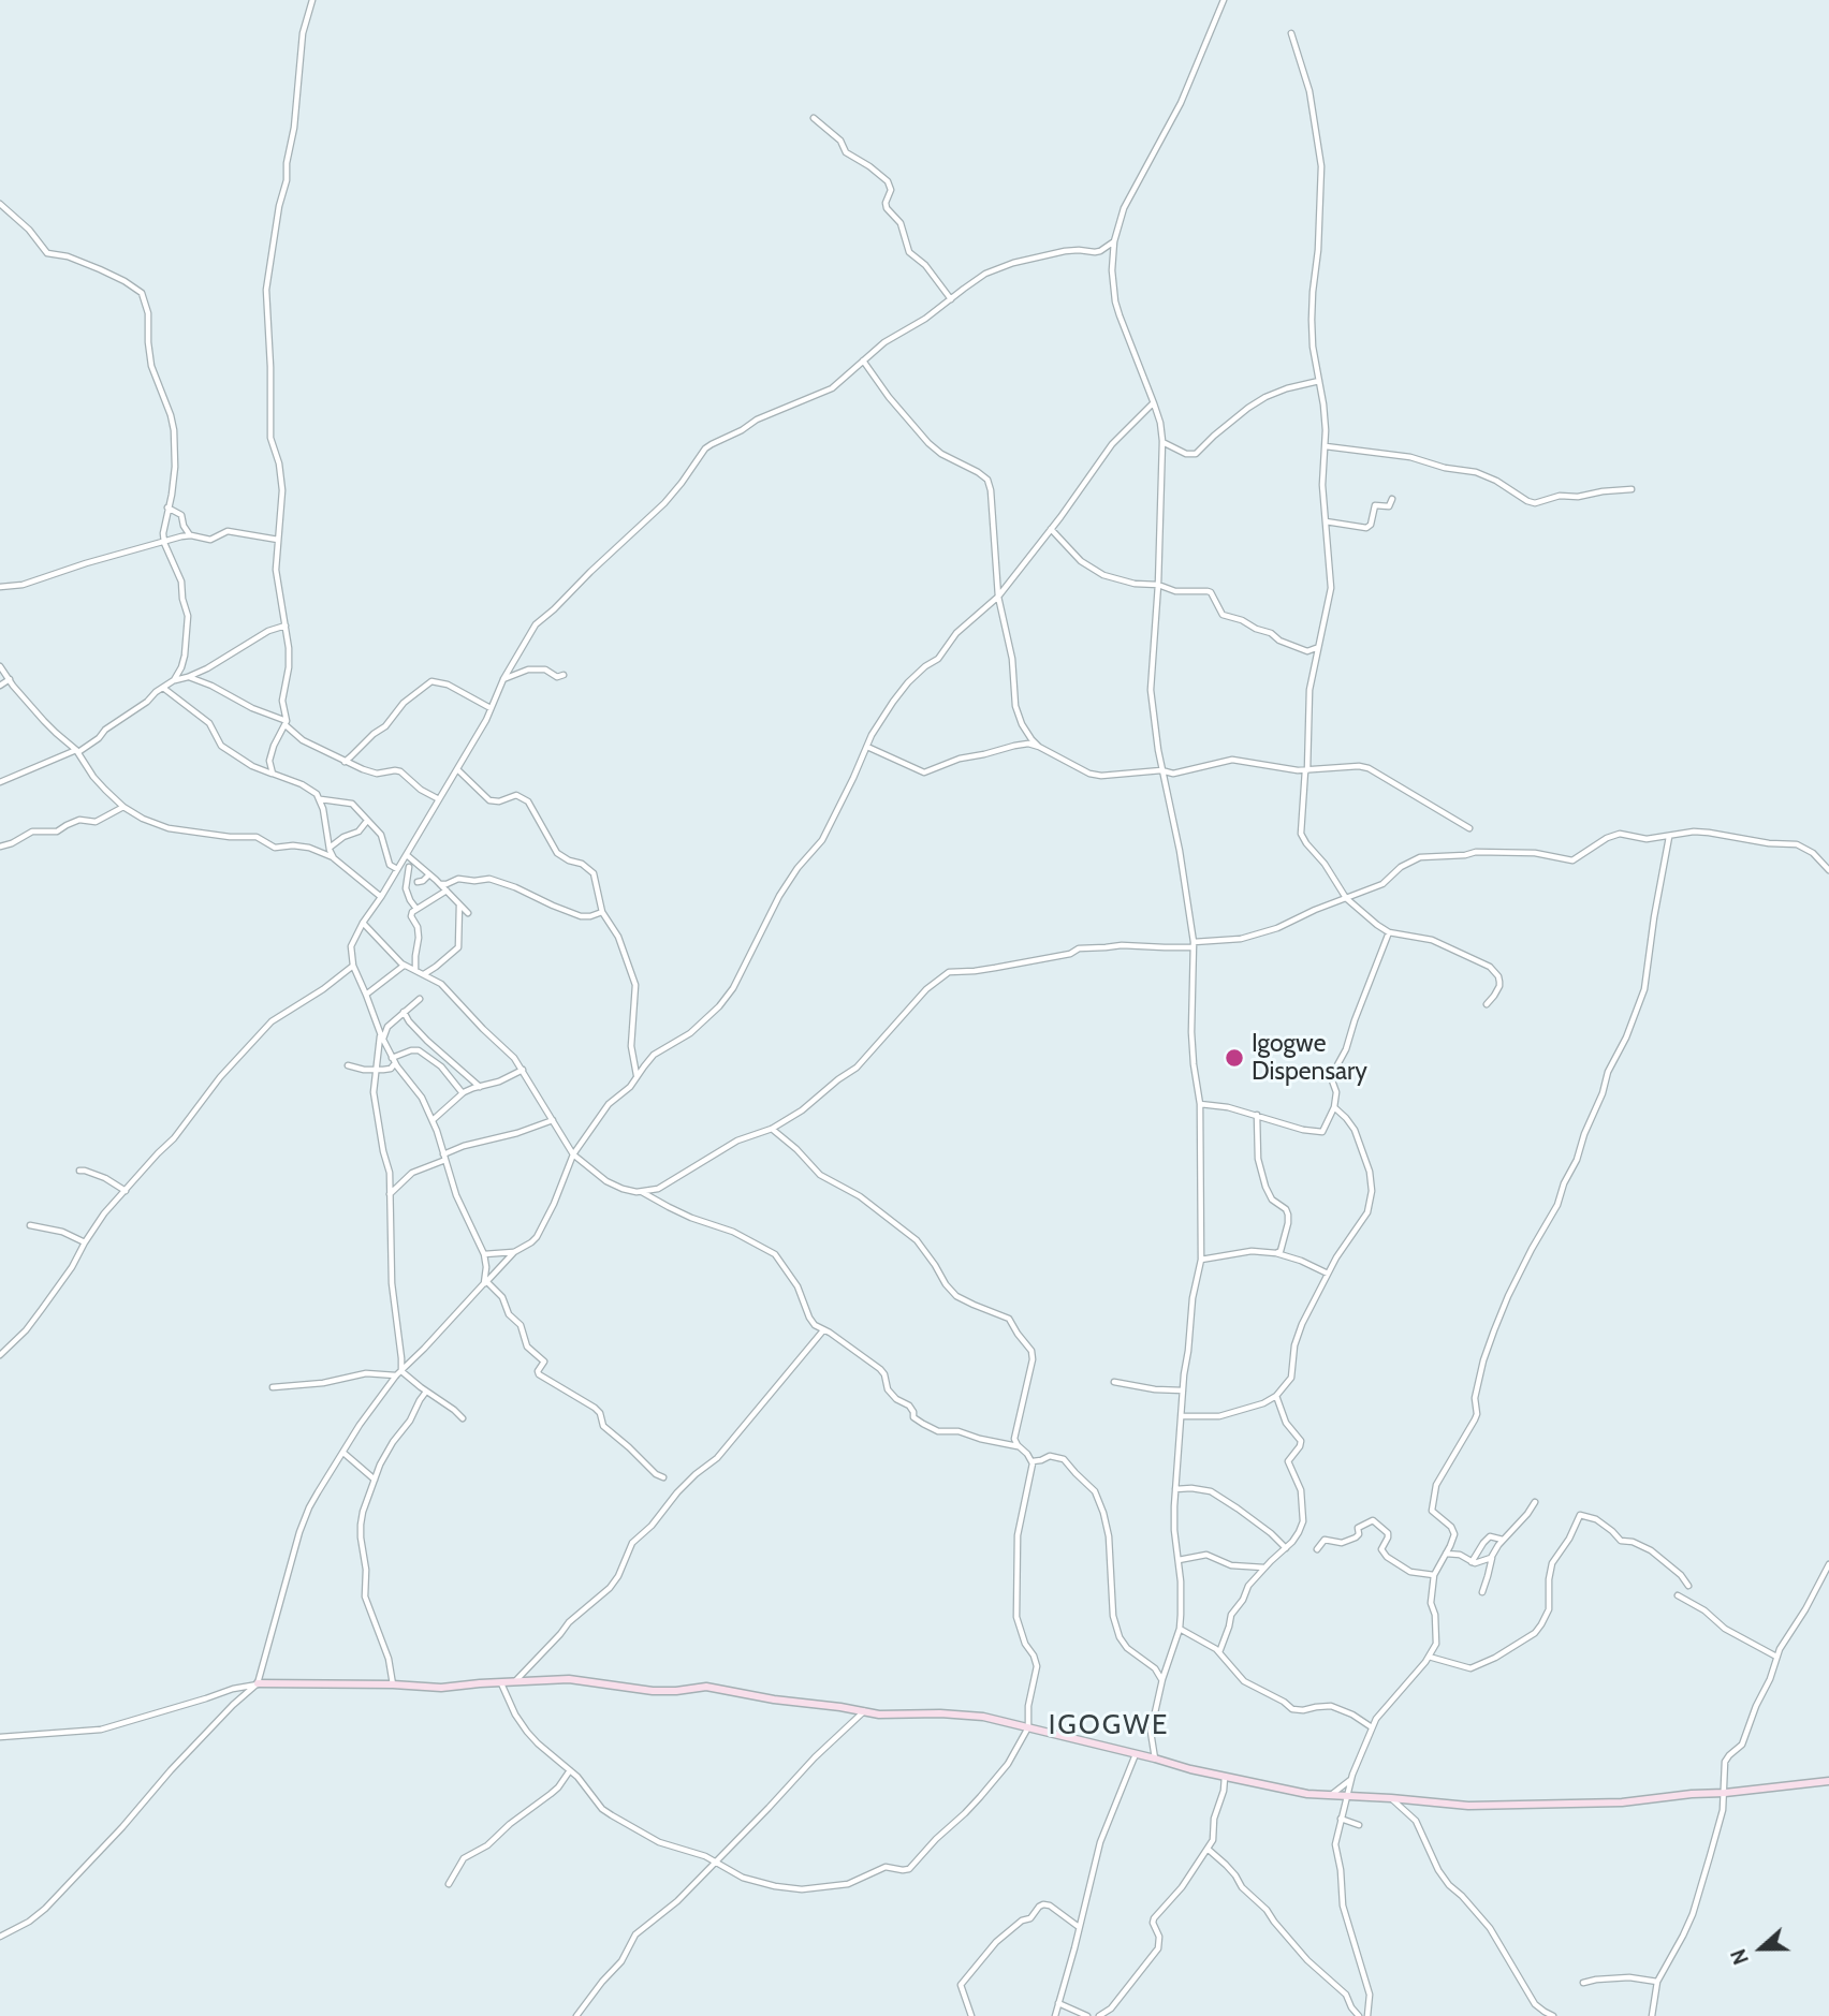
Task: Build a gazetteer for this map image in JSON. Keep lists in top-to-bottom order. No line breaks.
{"districts":["IGOGWE"],"places":["Igogwe Dispensary"],"north":"left"}
